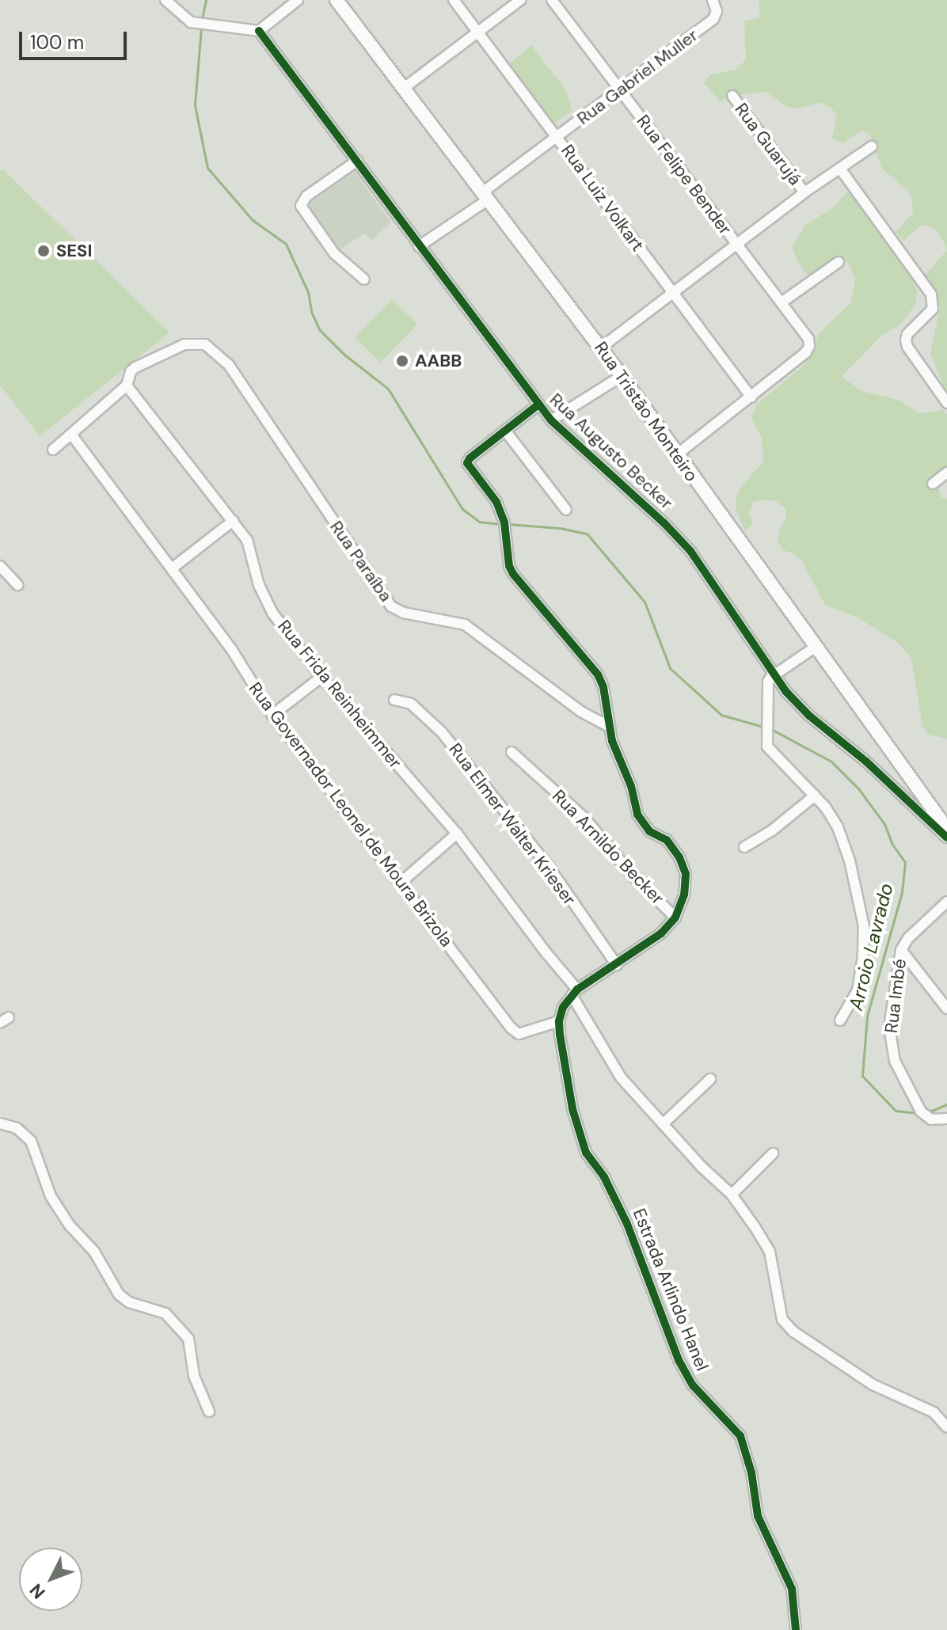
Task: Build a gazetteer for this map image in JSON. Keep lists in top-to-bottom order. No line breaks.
{"streets":{"main road":["Rua Tristão Monteiro"],"street":["Rua Gabriel Muller","Rua Guarujá","Rua Felipe Bender","Rua Luiz Volkart","Rua Augusto Becker","Rua Paraíba","Rua Frida Reinheimmer","Rua Governador Leonel de Moura Brizola","Rua Elmer Walter Krieser","Rua Arnildo Becker","Rua Imbé","Estrada Arlindo Hanel"]},"crossings":[["Rua Gabriel Muller","Rua Felipe Bender"],["Rua Gabriel Muller","Rua Luiz Volkart"],["Rua Gabriel Muller","Rua Tristão Monteiro"],["Rua Gabriel Muller","Rua Augusto Becker"],["Rua Felipe Bender","Rua Luiz Volkart"],["Rua Paraíba","Rua Frida Reinheimmer"],["Rua Governador Leonel de Moura Brizola","Estrada Arlindo Hanel"]],"water":["Arroio Lavrado"],"places":["SESI","AABB"],"scale_bar":"100 m","north":"bottom left"}
